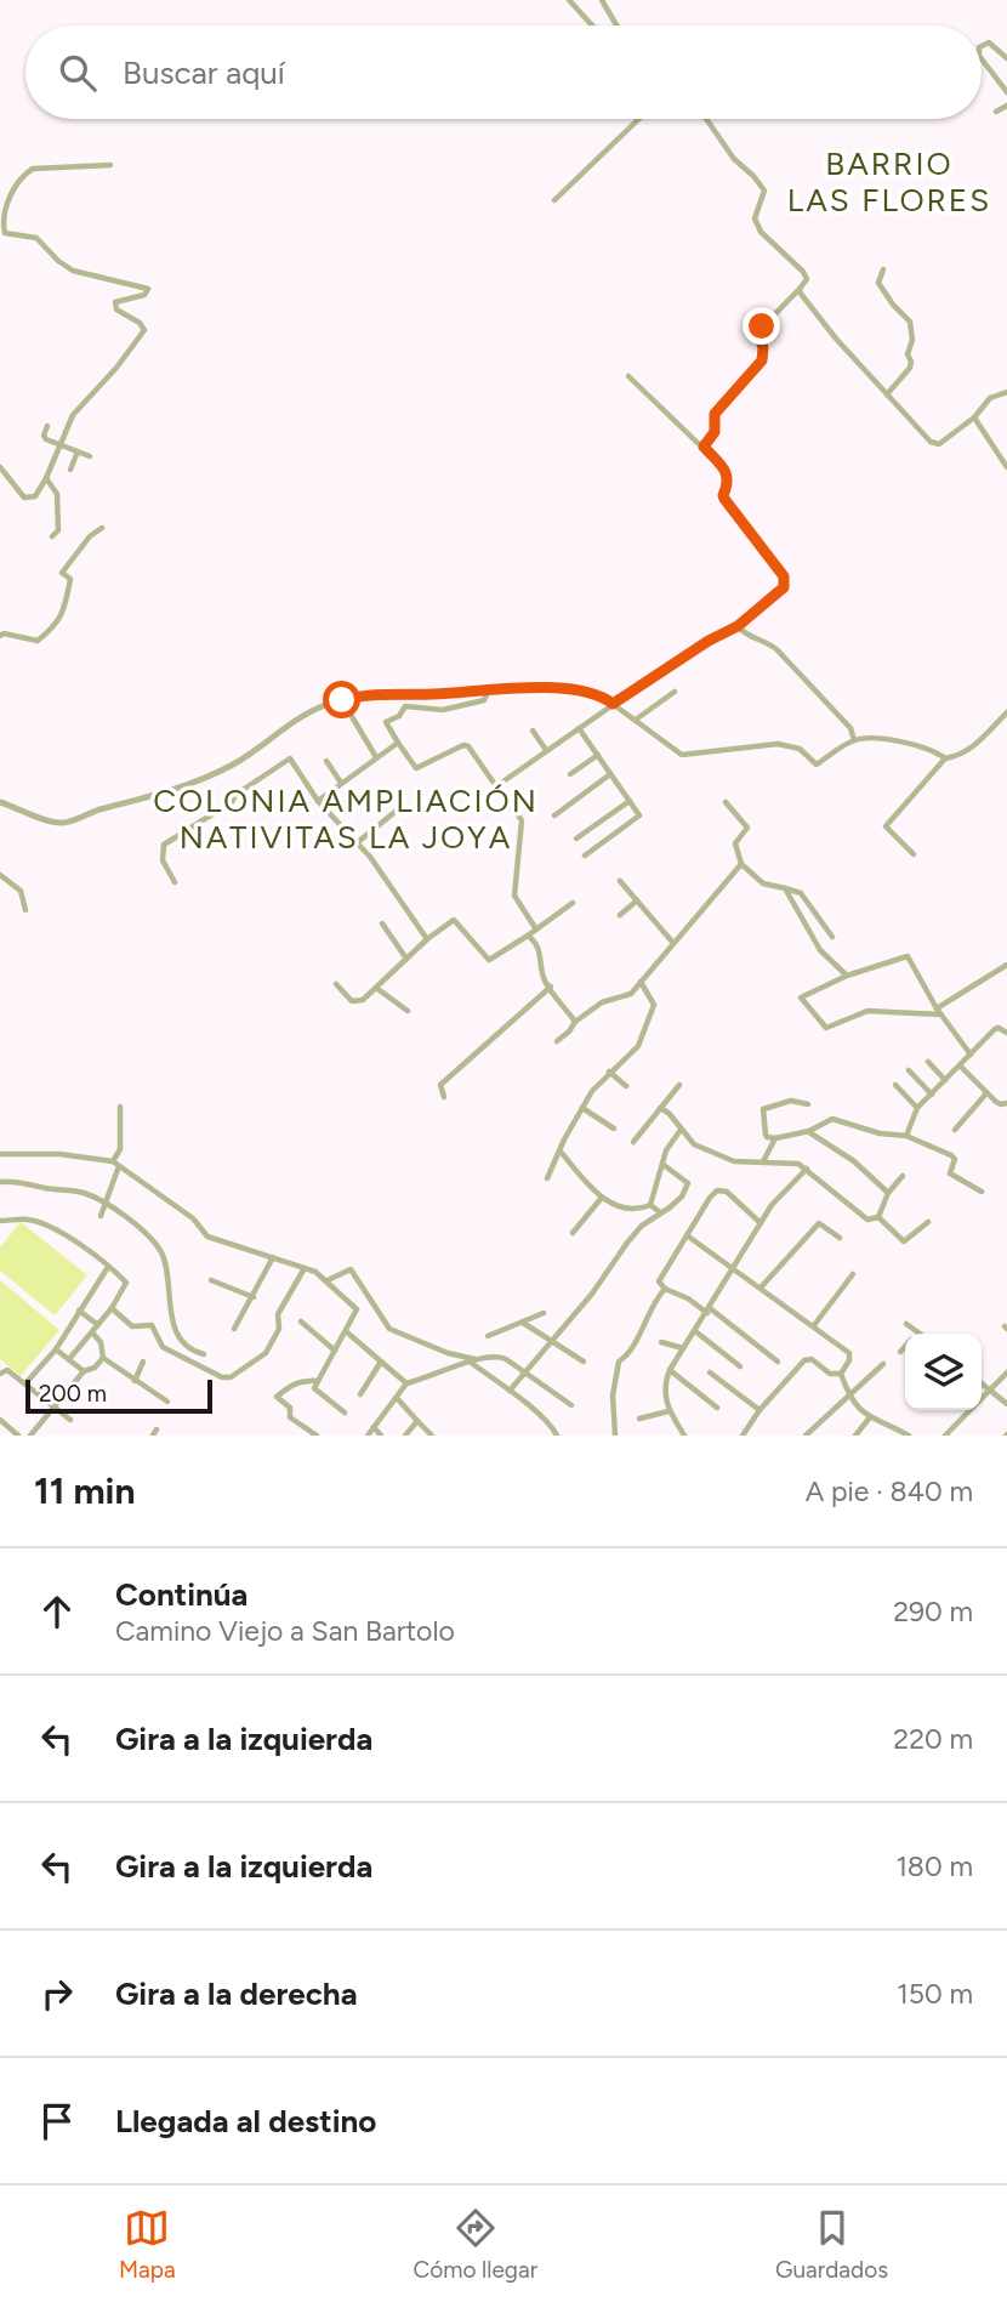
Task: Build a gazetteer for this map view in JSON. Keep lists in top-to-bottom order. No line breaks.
{"districts":["BARRIO LAS FLORES","COLONIA AMPLIACIÓN NATIVITAS LA JOYA"],"scale_bar":"200 m","page":{"search":"Buscar aquí","scale":"200 m","heading":["11 min","A pie · 840 m"],"list":[["Continúa","Camino Viejo a San Bartolo","290 m"],["Gira a la izquierda","220 m"],["Gira a la izquierda","180 m"],["Gira a la derecha","150 m"],"Llegada al destino"],"nav":["Mapa","Cómo llegar","Guardados"]}}
